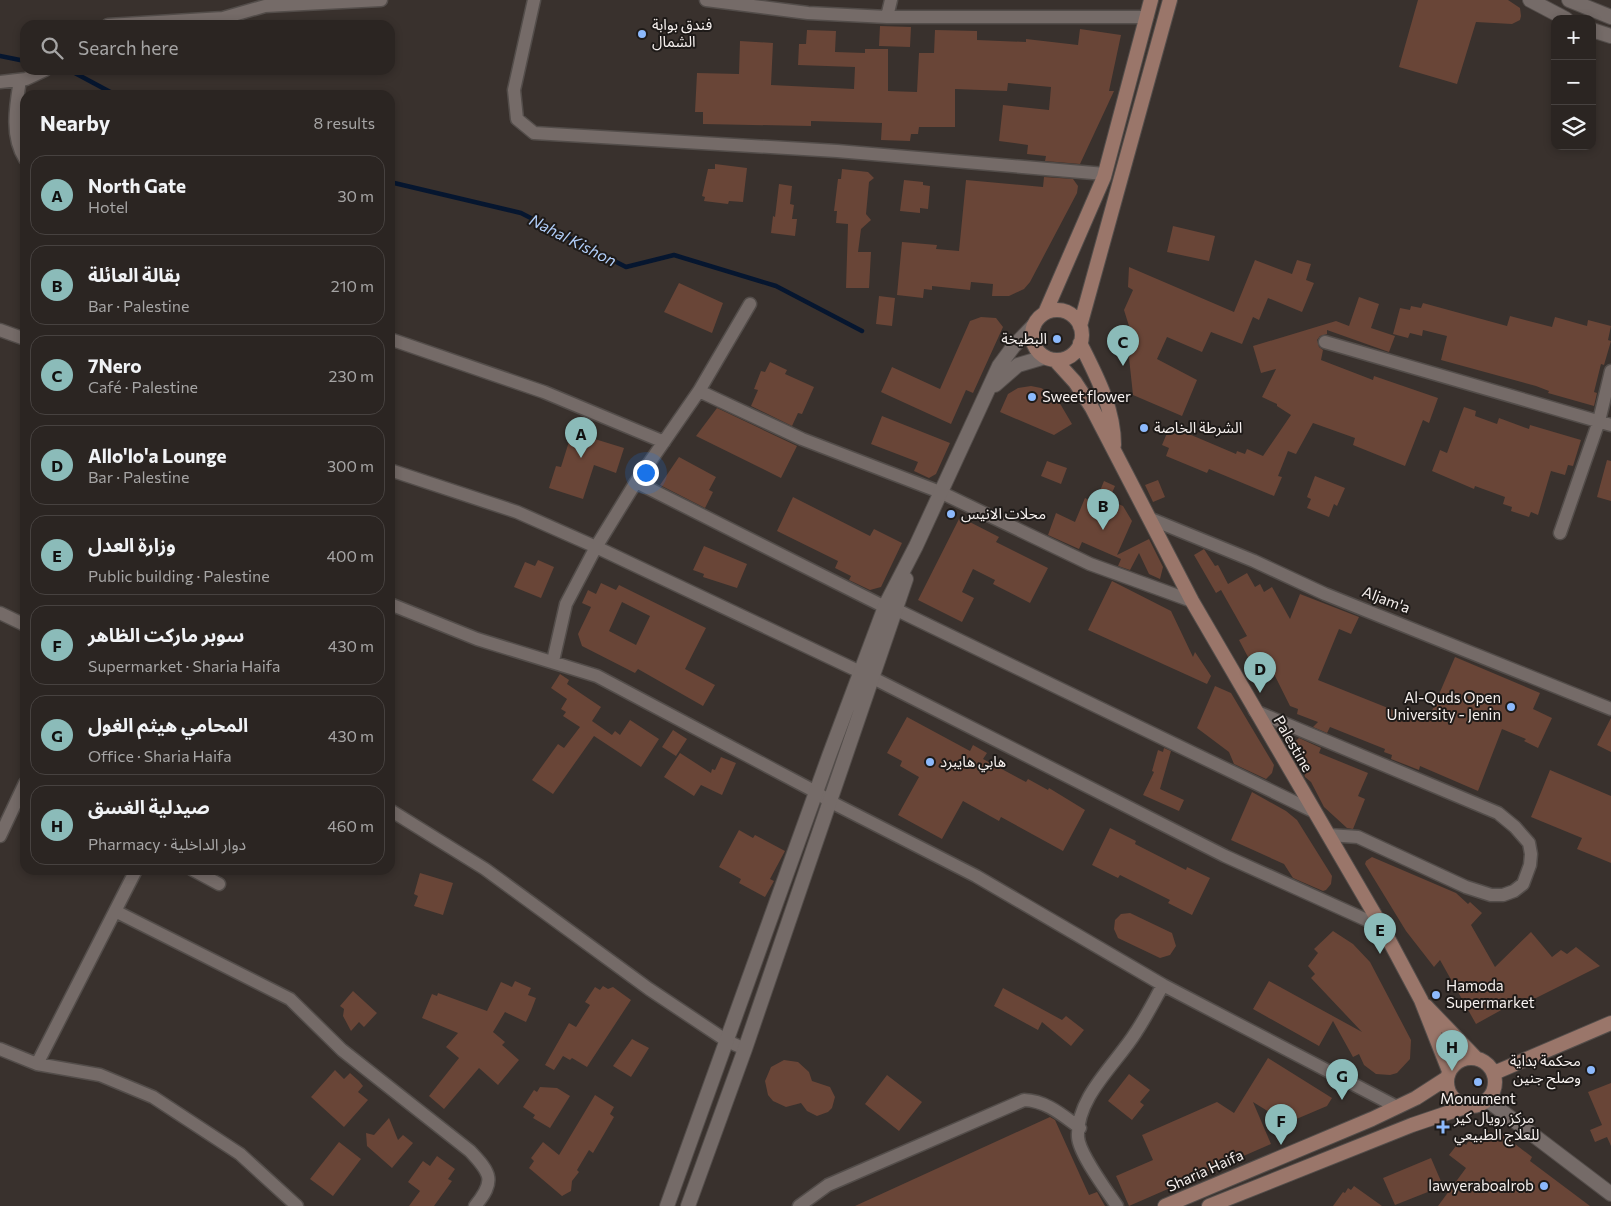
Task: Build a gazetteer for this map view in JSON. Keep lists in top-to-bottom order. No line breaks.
{"streets":{"main road":["Palestine","Sharia Haifa"],"street":["Aljam'a"]},"crossings":[["Aljam'a","Palestine"]],"water":["Nahal Kishon"],"places":{"other":["فندق بوابة الشمال","البطيخة","Sweet flower","الشرطة الخاصة","محلات الانيس","Al-Quds Open University - Jenin","هابي هايبرد","Hamoda Supermarket","محكمة بداية وصلح جنين","Monument","lawyeraboalrob"],"health":["مركز رويال كير للعلاج الطبيعي"]},"page":{"map_buttons":["+","−"],"search":"Search here","heading":["Nearby","8 results"],"list":[{"mark":"A","name":"North Gate","note":"Hotel","value":"30 m"},{"mark":"B","name":"بقالة العائلة","note":"Bar · Palestine","value":"210 m"},{"mark":"C","name":"7Nero","note":"Café · Palestine","value":"230 m"},{"mark":"D","name":"Allo'lo'a Lounge","note":"Bar · Palestine","value":"300 m"},{"mark":"E","name":"وزارة العدل","note":"Public building · Palestine","value":"400 m"},{"mark":"F","name":"سوبر ماركت الظاهر","note":"Supermarket · Sharia Haifa","value":"430 m"},{"mark":"G","name":"المحامي هيثم الغول","note":"Office · Sharia Haifa","value":"430 m"},{"mark":"H","name":"صيدلية الغسق","note":"Pharmacy · دوار الداخلية","value":"460 m"}],"pins":["C","A","B","D","E","H","G","F"]}}
